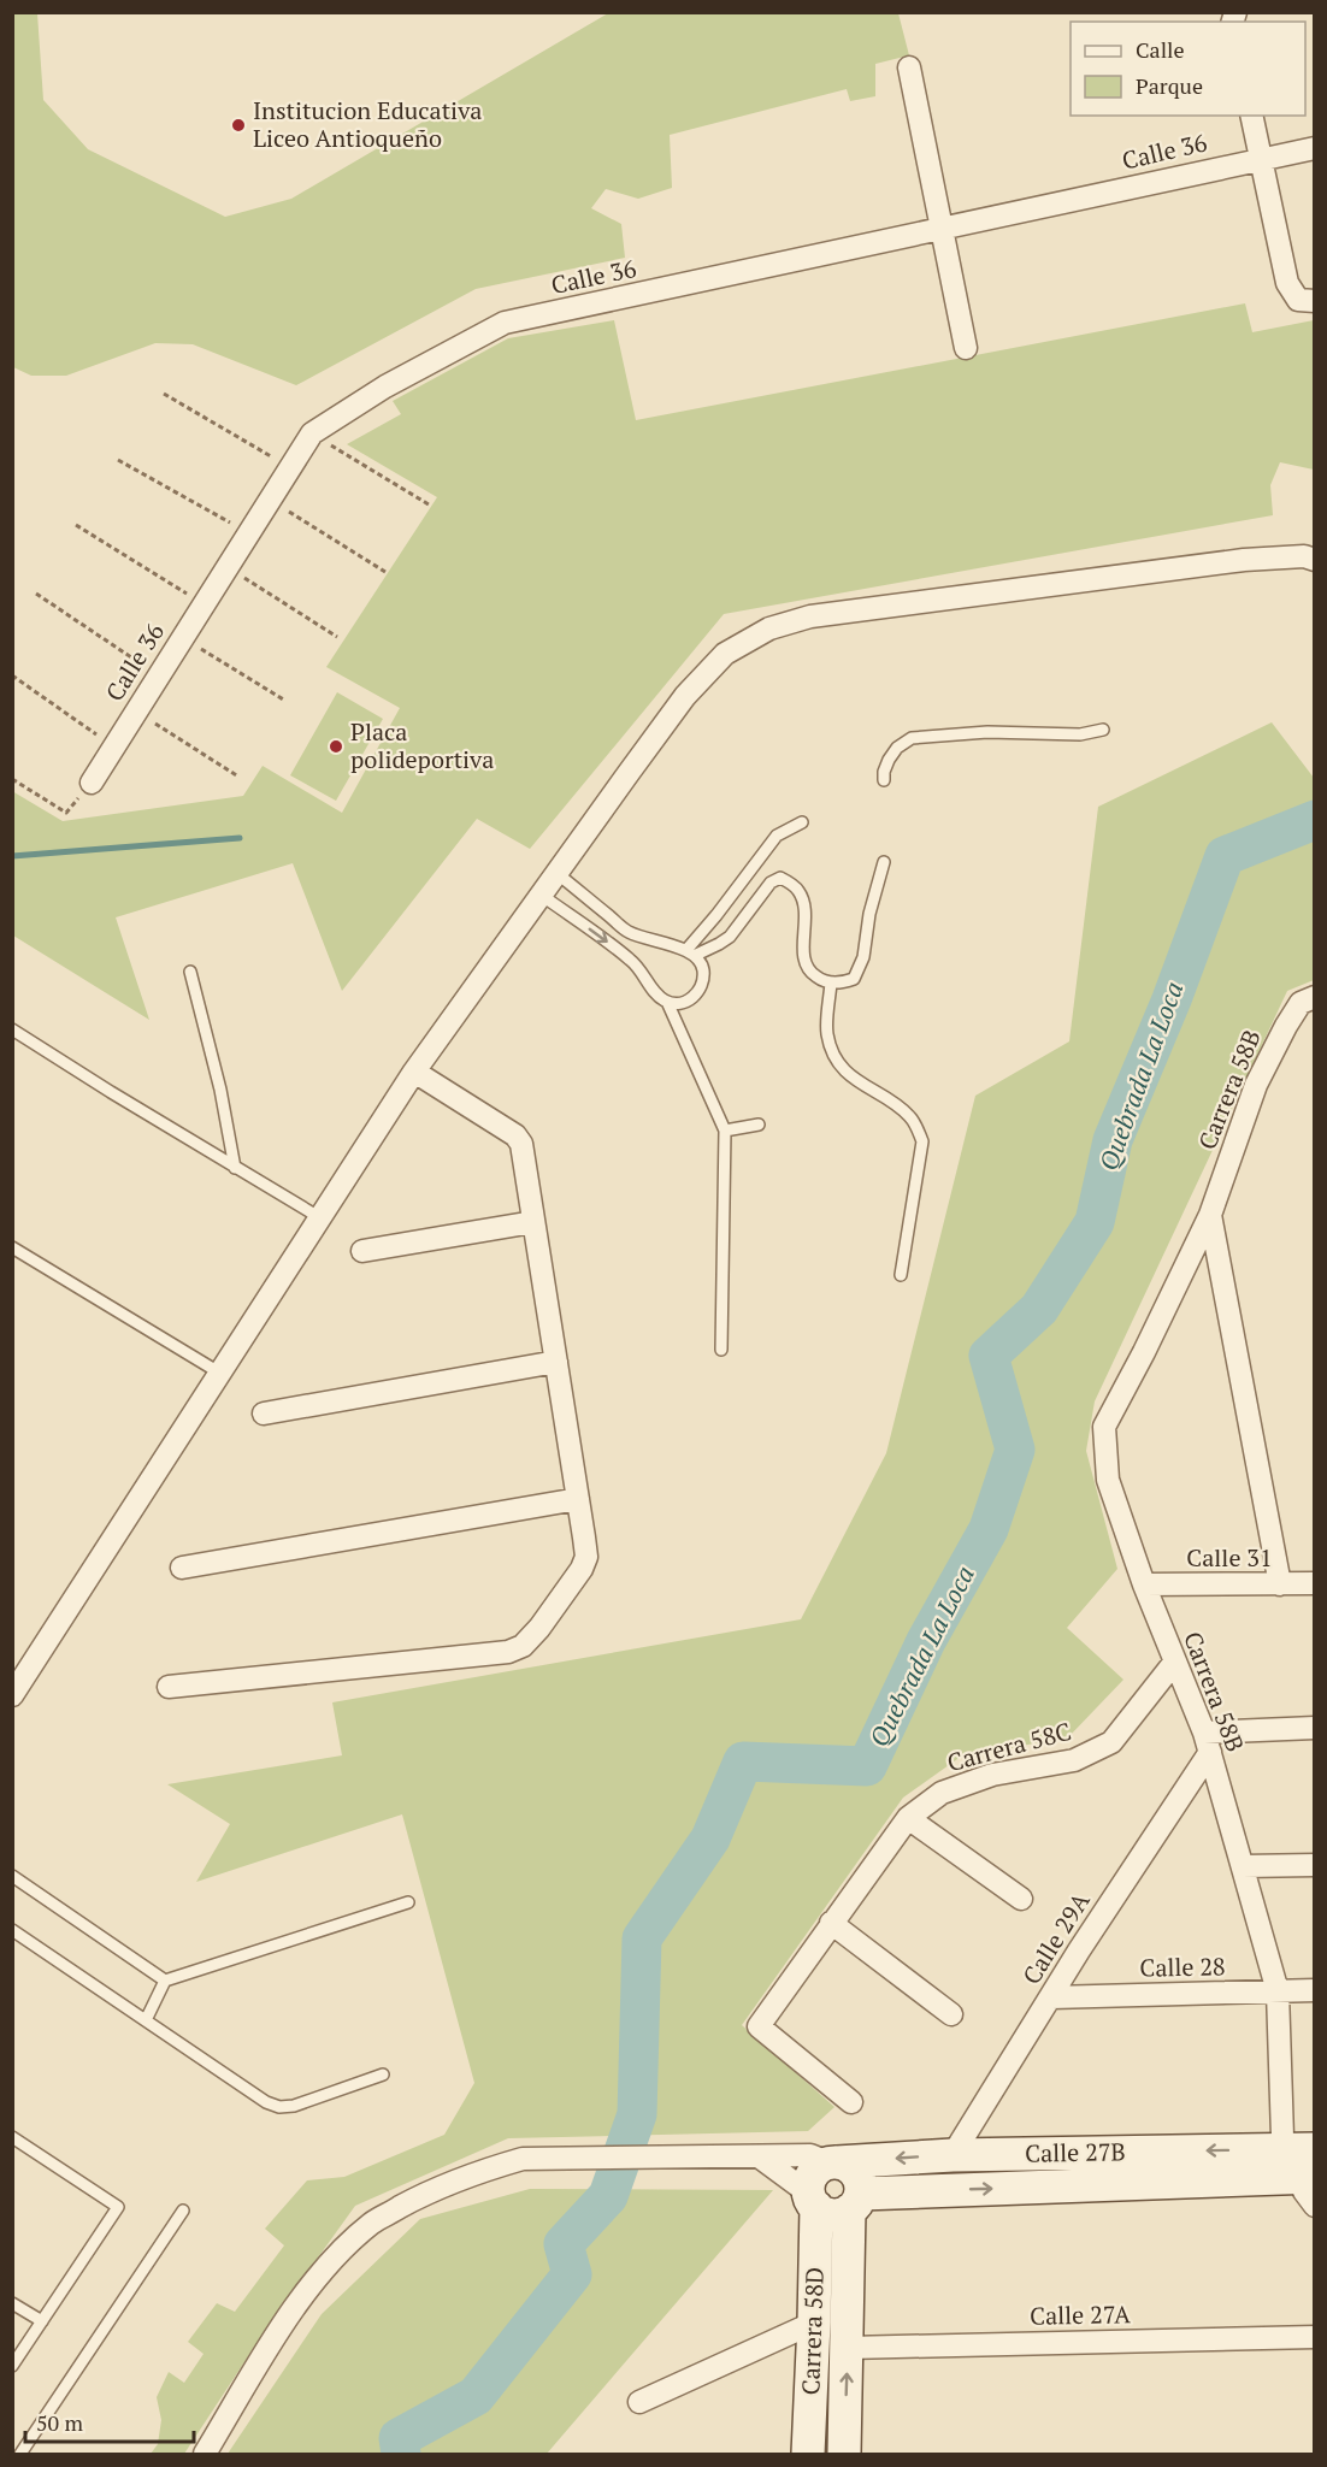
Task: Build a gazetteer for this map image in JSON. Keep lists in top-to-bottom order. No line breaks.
{"streets":{"main road":["Calle 27B","Carrera 58D"],"street":["Calle 36","Carrera 58B","Calle 31","Carrera 58C","Calle 29A","Calle 28","Calle 27A"]},"crossings":[["Carrera 58B","Calle 31"],["Carrera 58B","Carrera 58C"],["Carrera 58B","Calle 29A"],["Carrera 58B","Calle 28"],["Carrera 58B","Calle 27B"],["Calle 29A","Calle 28"],["Calle 29A","Calle 27B"],["Calle 27B","Carrera 58D"],["Calle 27A","Carrera 58D"]],"water":["Quebrada La Loca"],"places":["Institucion Educativa Liceo Antioqueño","Placa polideportiva"],"legend":["Calle","Parque"],"scale_bar":"50 m"}
